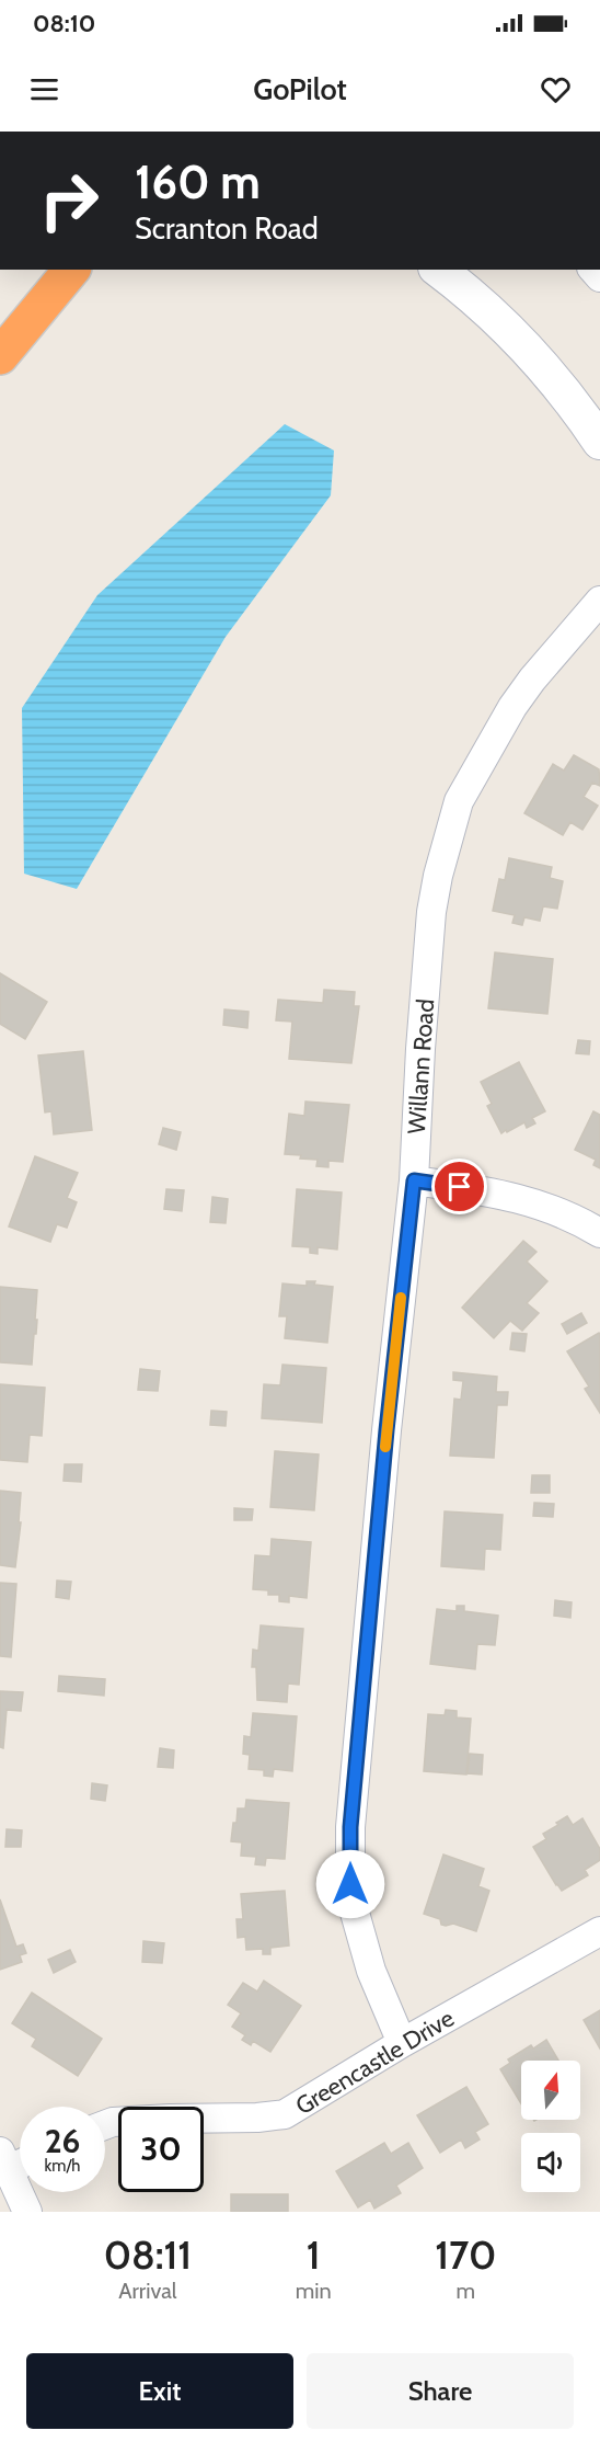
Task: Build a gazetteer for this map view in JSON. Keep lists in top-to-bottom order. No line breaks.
{"streets":{"street":["Willann Road","Greencastle Drive"]},"crossings":[["Willann Road","Greencastle Drive"]],"north":"top","page":{"status":"08:10","header":"GoPilot","turn":["160 m","Scranton Road"],"speed":"26 km/h","limit":"30","eta":["08:11","Arrival","1","min","170","m"],"buttons":["Exit","Share"]}}
